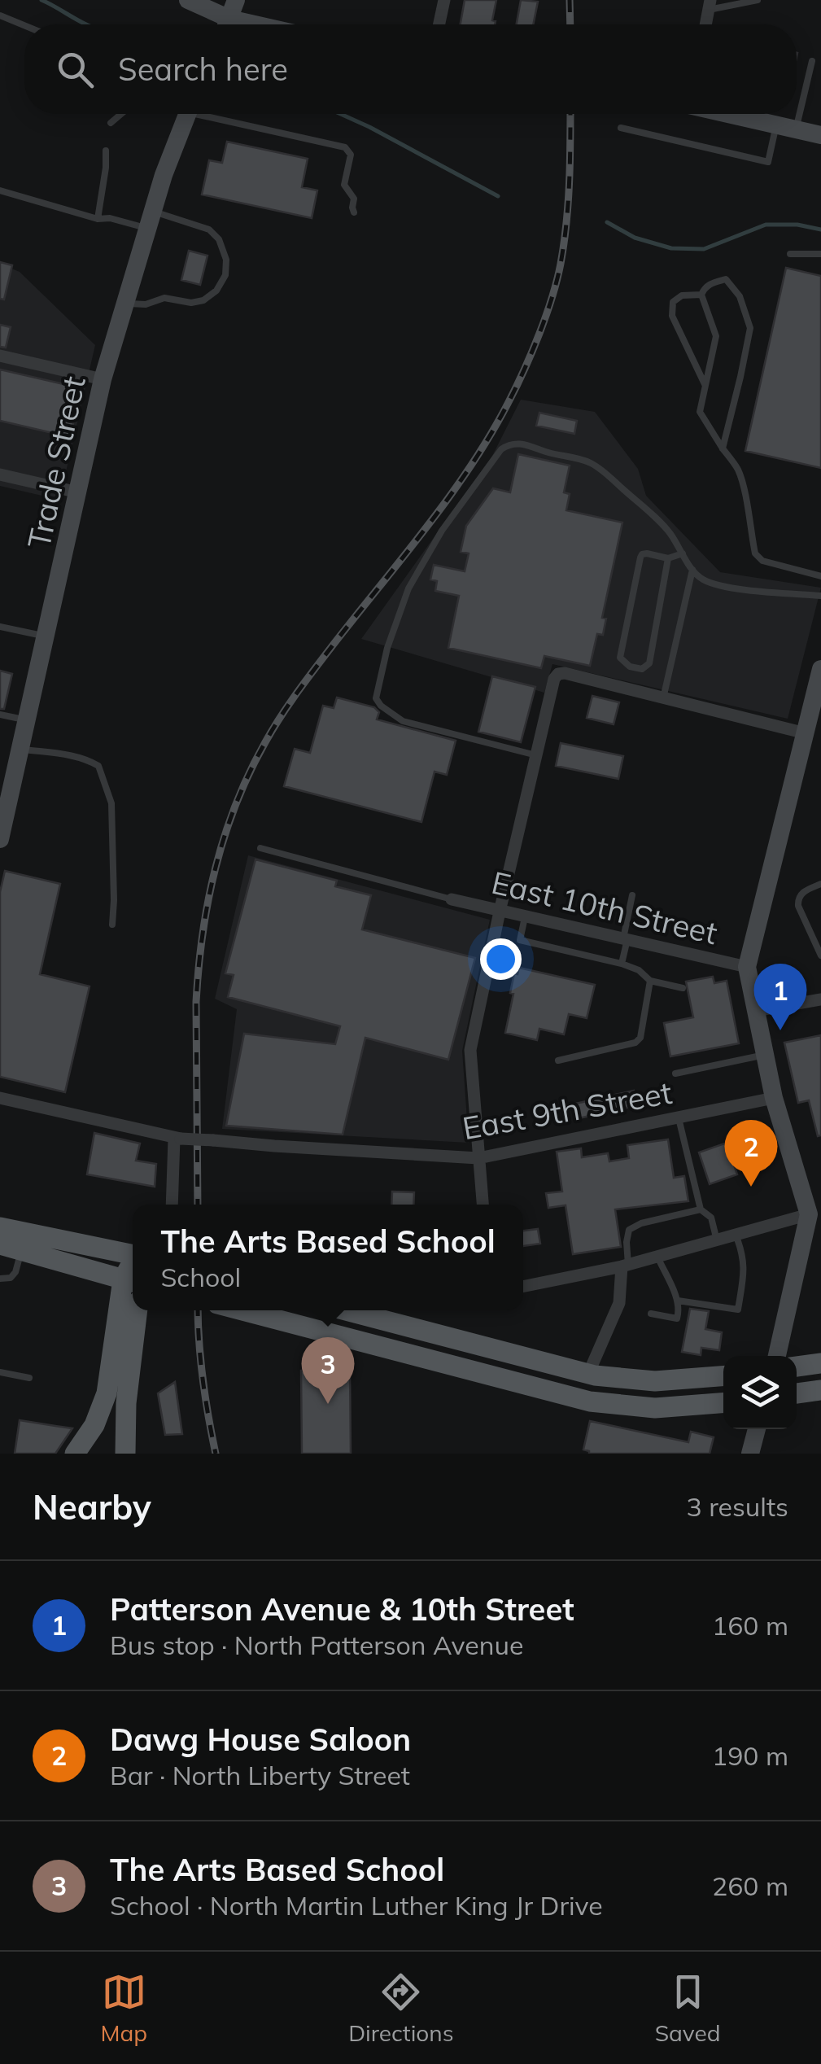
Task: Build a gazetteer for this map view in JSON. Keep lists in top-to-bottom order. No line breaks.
{"streets":{"main road":["Trade Street"],"street":["East 10th Street","East 9th Street"]},"page":{"search":"Search here","pins":["1","2","3"],"popup":["The Arts Based School","School"],"heading":["Nearby","3 results"],"list":[{"mark":"1","name":"Patterson Avenue & 10th Street","note":"Bus stop · North Patterson Avenue","value":"160 m"},{"mark":"2","name":"Dawg House Saloon","note":"Bar · North Liberty Street","value":"190 m"},{"mark":"3","name":"The Arts Based School","note":"School · North Martin Luther King Jr Drive","value":"260 m"}],"nav":["Map","Directions","Saved"]}}
